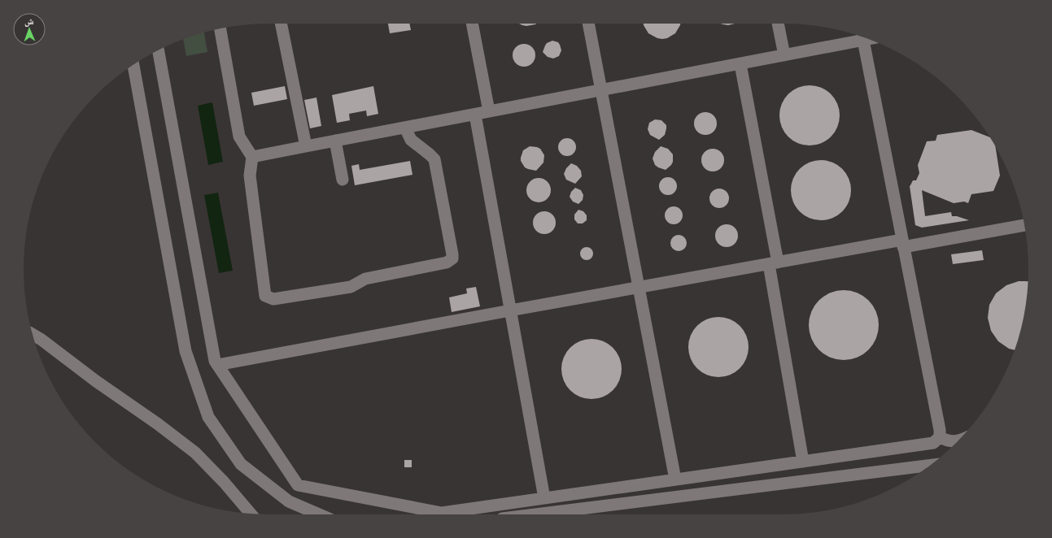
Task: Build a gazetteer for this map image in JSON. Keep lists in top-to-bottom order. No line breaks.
{"north":"top"}
